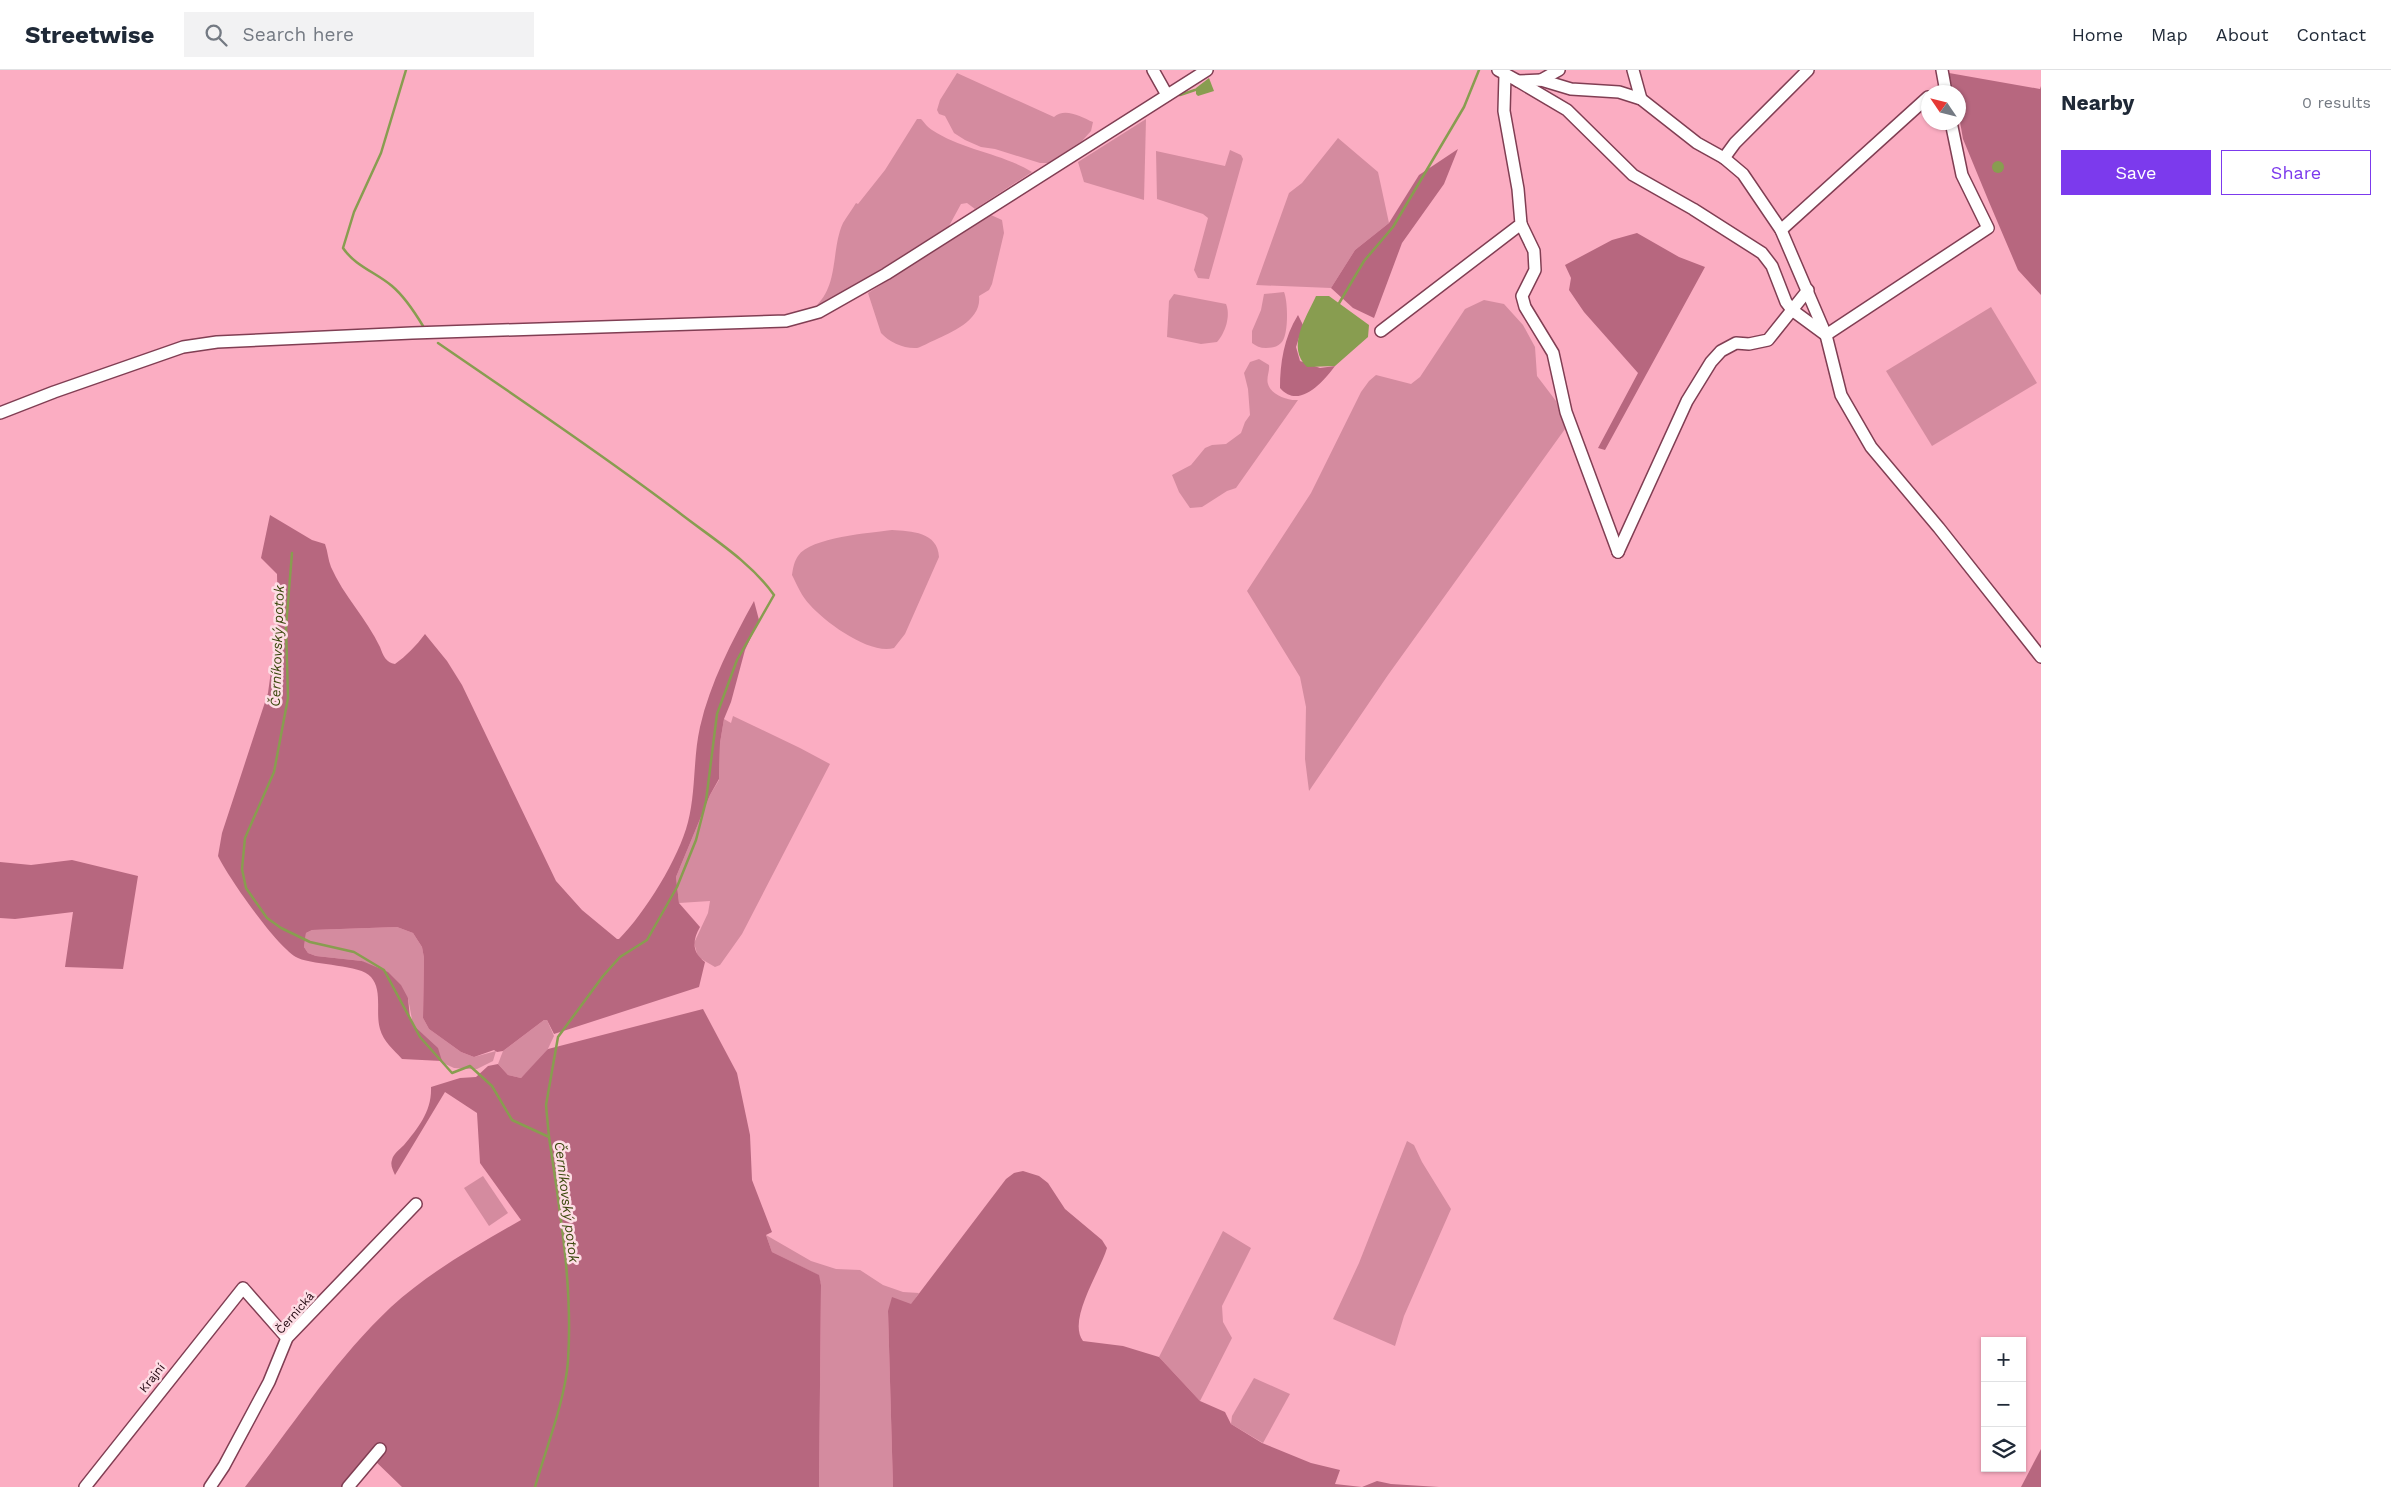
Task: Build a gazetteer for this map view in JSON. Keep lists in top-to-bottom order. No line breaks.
{"streets":{"street":["Černická","Krajní"]},"crossings":[["Černická","Krajní"]],"water":["Černíkovský potok"],"north":"top left","page":{"header":"Streetwise","search":"Search here","nav":["Home","Map","About","Contact"],"heading":["Nearby","0 results"],"buttons":["Save","Share"],"map_buttons":["+","−"]}}
